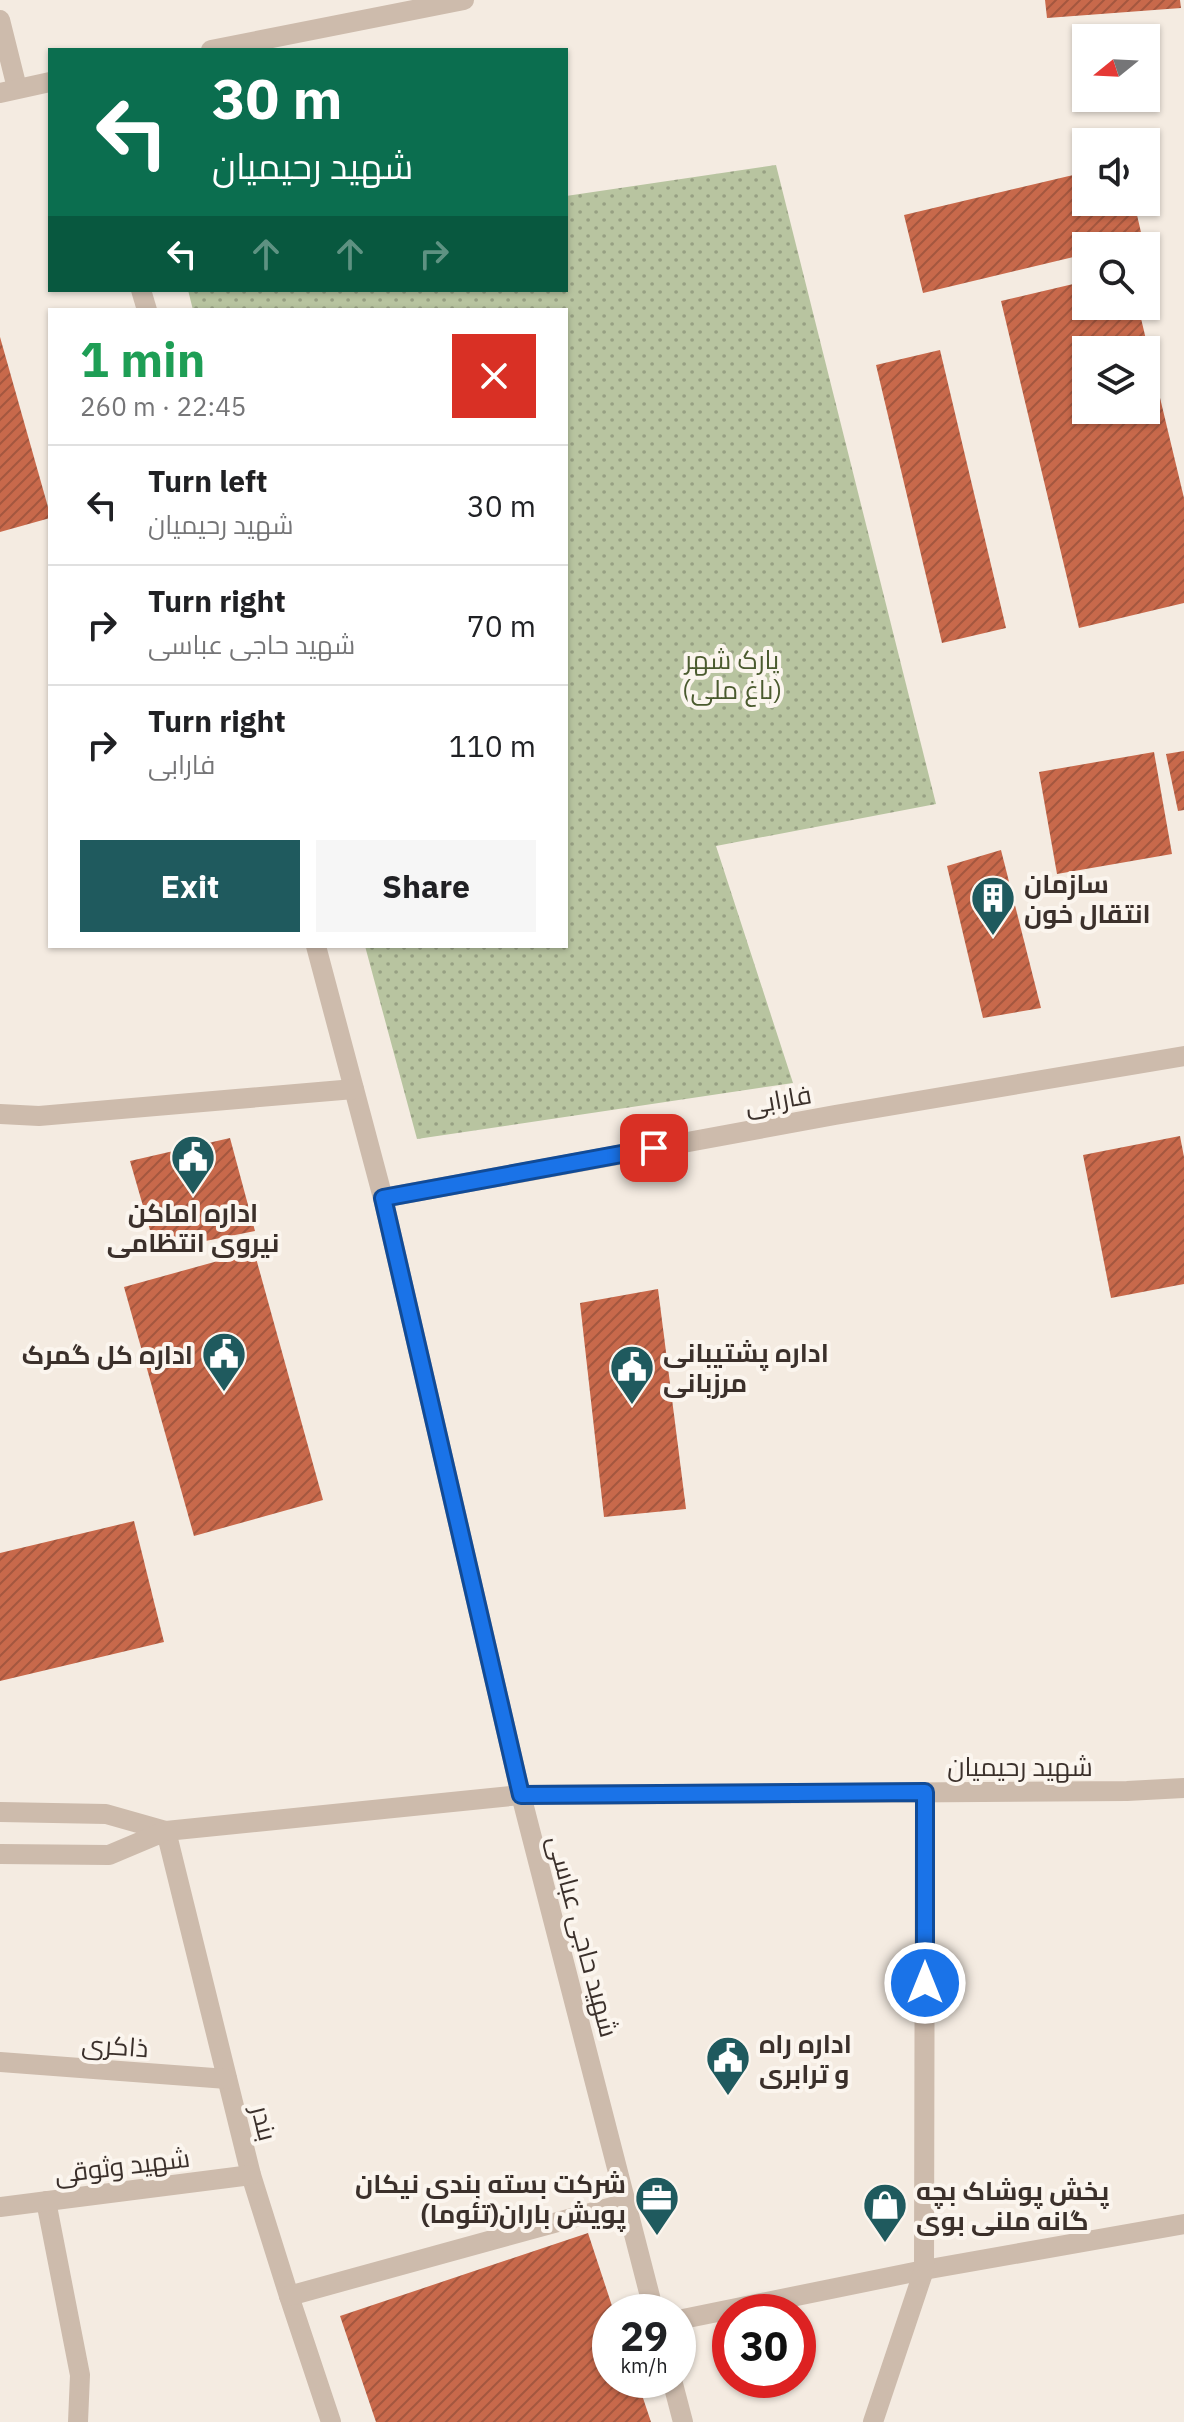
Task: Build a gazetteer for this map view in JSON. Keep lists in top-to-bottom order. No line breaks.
{"streets":{"street":["فارابی","شهید رحیمیان","شهید حاجی عباسی","ذاکری","بندر","شهید وثوقی"]},"crossings":[["فارابی","شهید حاجی عباسی"],["شهید رحیمیان","شهید حاجی عباسی"],["ذاکری","بندر"],["بندر","شهید وثوقی"]],"parks":["پارک شهر (باغ ملی)"],"places":{"building":["سازمان انتقال خون"],"public building":["اداره اماکن نیروی انتظامی","اداره کل گمرک","اداره پشتیبانی مرزبانی","اداره راه و ترابری"],"office":["شركت بسته بندی نيكان پويش باران(تئوما)"],"shop":["پخش پوشاک بچه گانه ملنی بوی"]},"north":"left","page":{"turn":["30 m","شهید رحیمیان"],"heading":["1 min","260 m · 22:45"],"list":[{"name":"Turn left","note":"شهید رحیمیان","value":"30 m"},{"name":"Turn right","note":"شهید حاجی عباسی","value":"70 m"},{"name":"Turn right","note":"فارابی","value":"110 m"}],"buttons":["Exit","Share"],"speed":"29 km/h","limit":"30"}}
